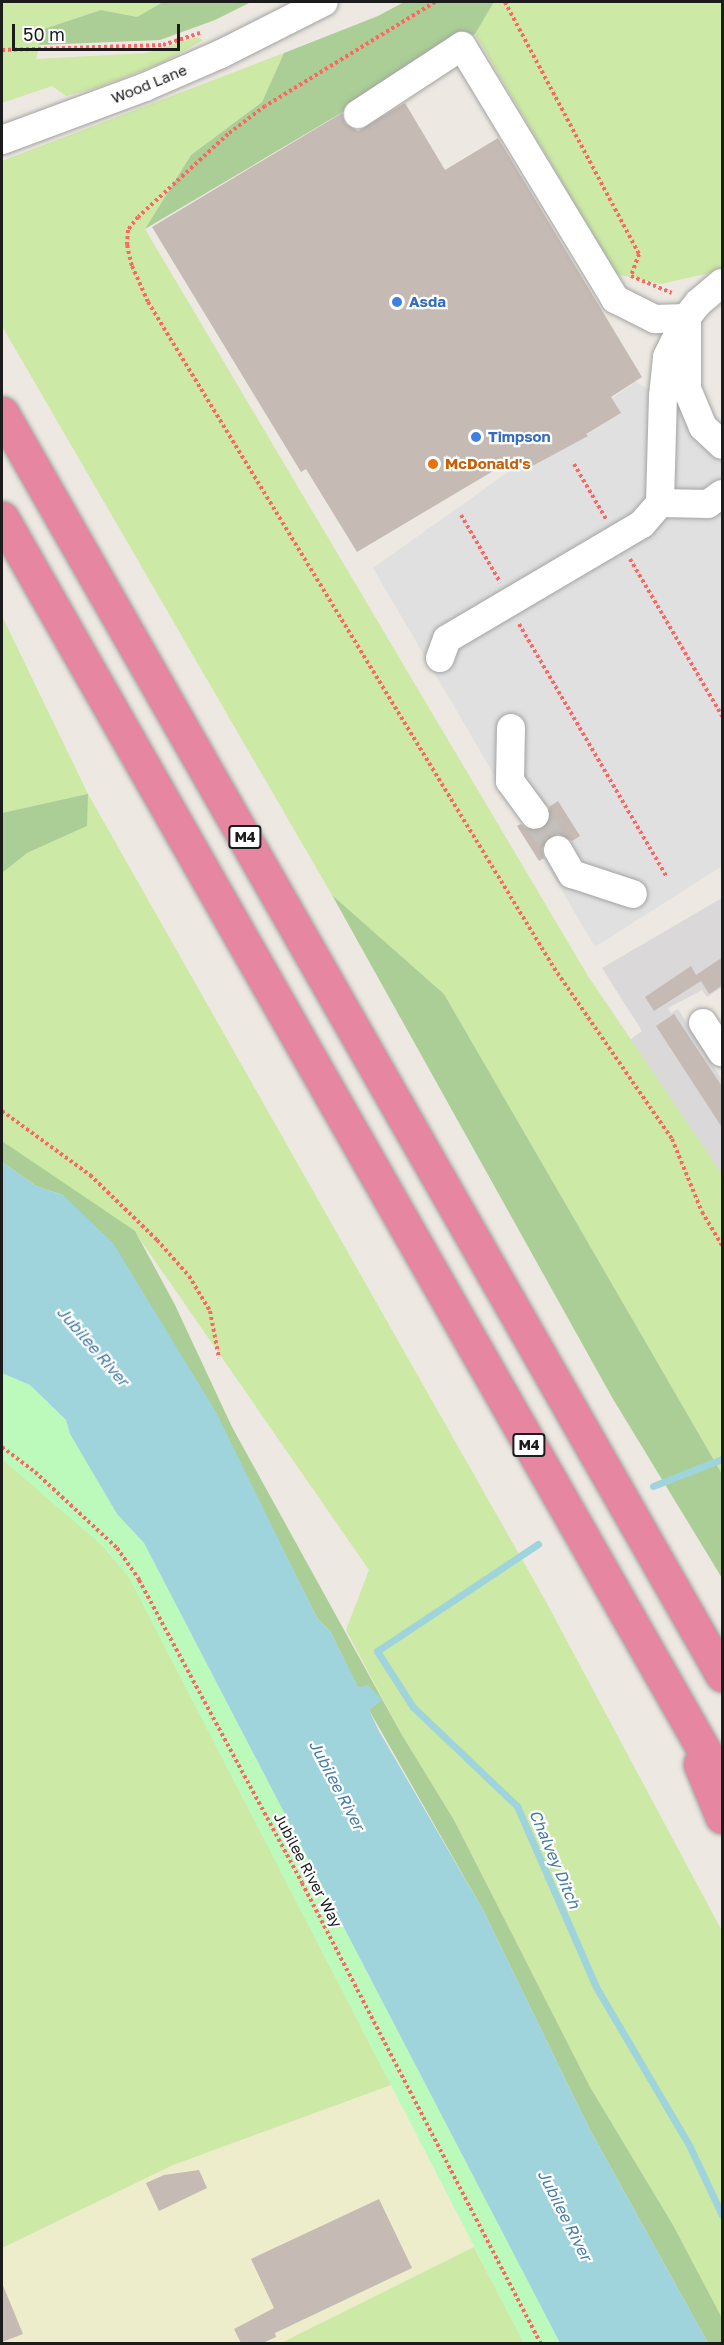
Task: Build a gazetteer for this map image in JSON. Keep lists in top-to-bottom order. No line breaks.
{"streets":{"highway":["M4"],"street":["Wood Lane"],"path":["Jubilee River Way"]},"water":["Jubilee River","Chalvey Ditch"],"places":["Asda","Timpson","McDonald's"],"scale_bar":"50 m"}
